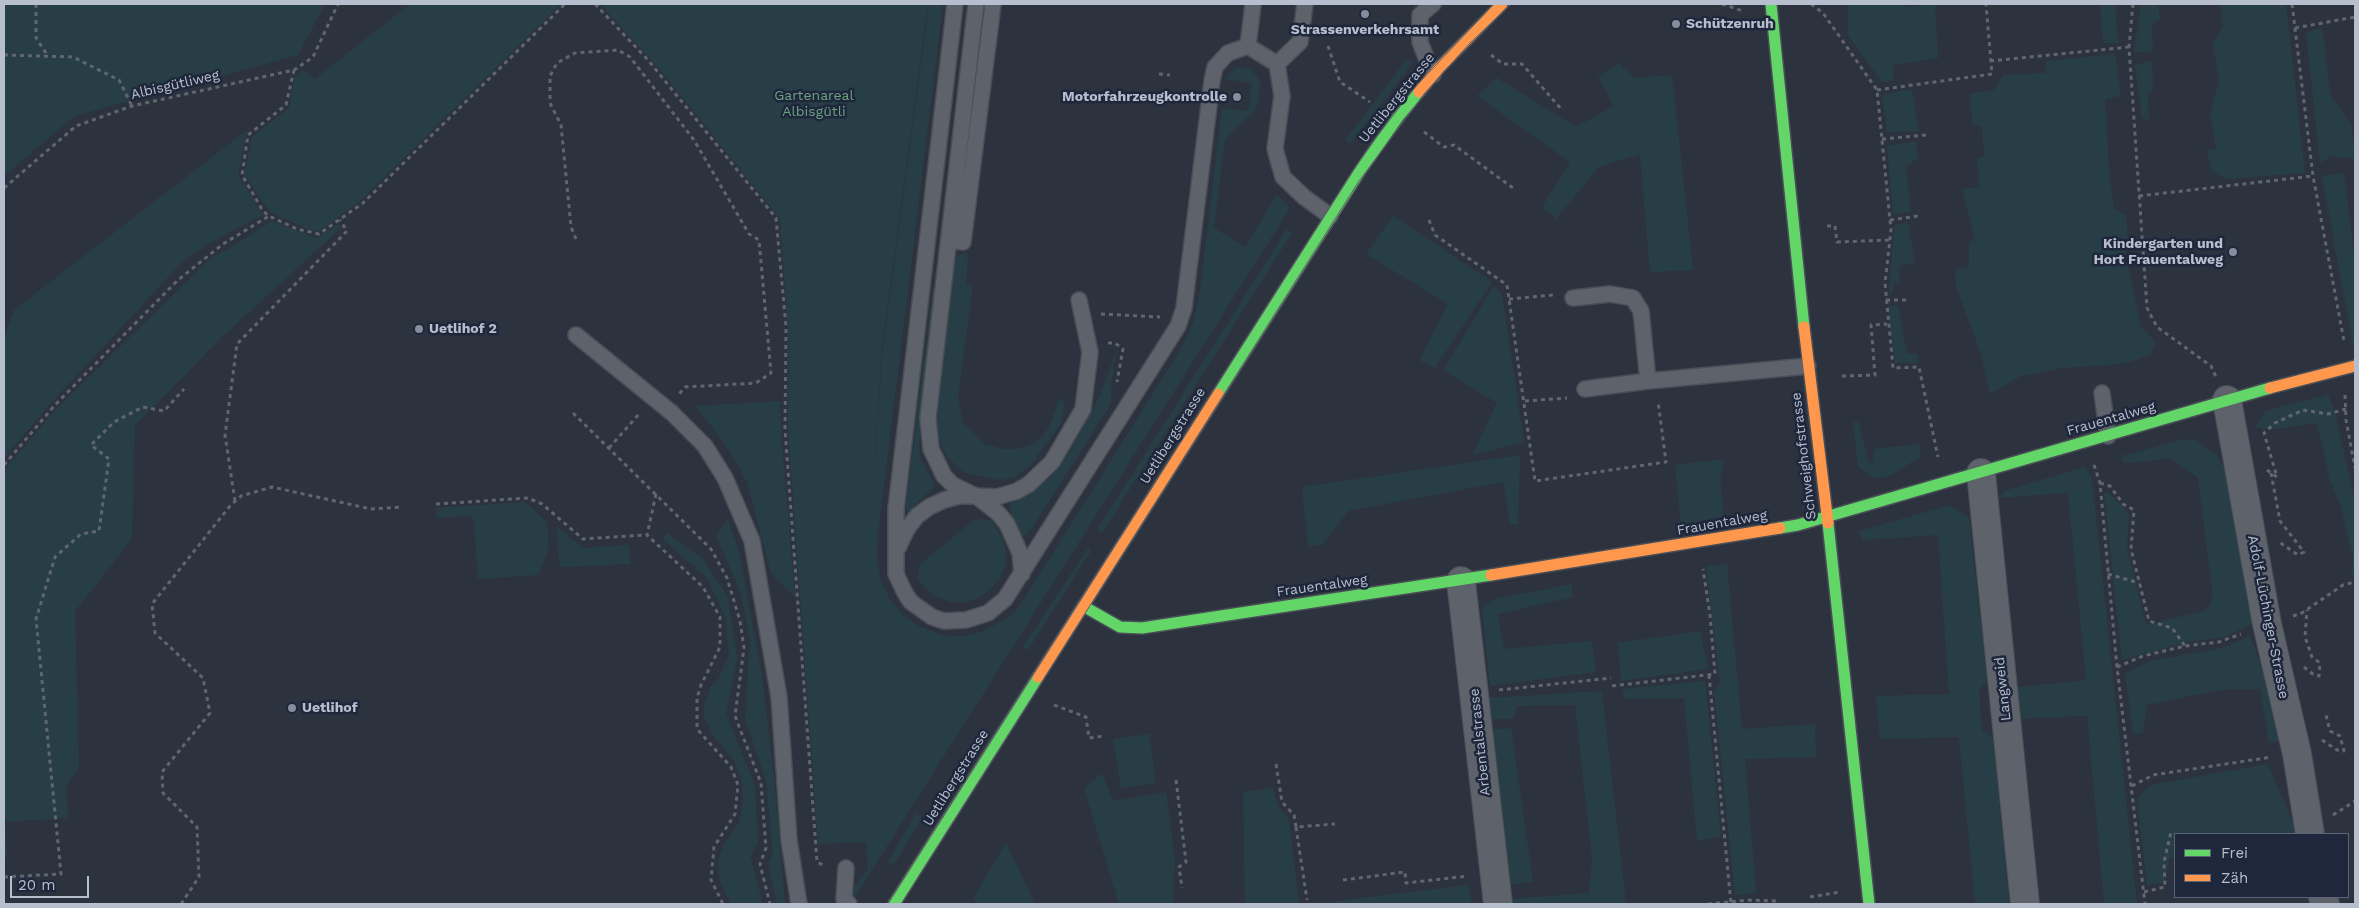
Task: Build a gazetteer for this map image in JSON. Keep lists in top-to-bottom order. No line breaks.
{"streets":{"main road":["Uetlibergstrasse","Frauentalweg","Schweighofstrasse"],"street":["Adolf-Lüchinger-Strasse","Langweid","Arbentalstrasse"],"path":["Albisgütliweg"]},"crossings":[["Uetlibergstrasse","Frauentalweg"],["Frauentalweg","Schweighofstrasse"],["Frauentalweg","Adolf-Lüchinger-Strasse"],["Frauentalweg","Langweid"],["Frauentalweg","Arbentalstrasse"]],"parks":["Gartenareal Albisgütli"],"places":["Strassenverkehrsamt","Schützenruh","Motorfahrzeugkontrolle","Kindergarten und Hort Frauentalweg","Uetlihof 2","Uetlihof"],"legend":["Frei","Zäh"],"scale_bar":"20 m"}
